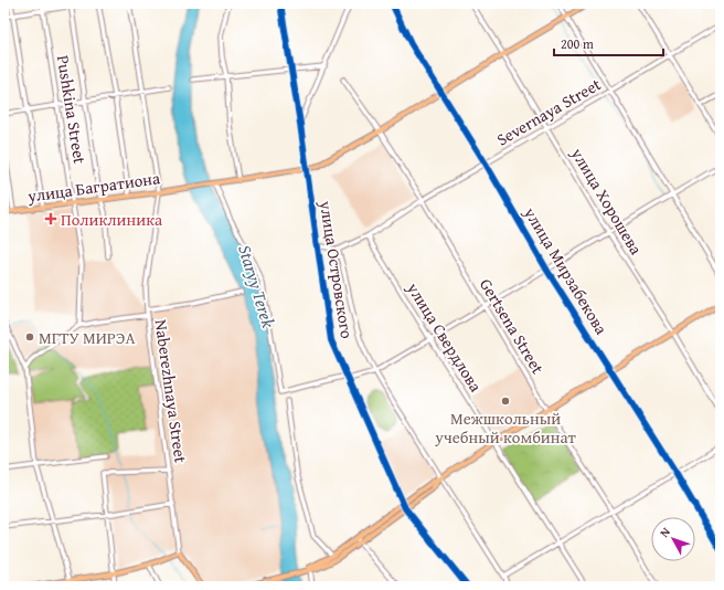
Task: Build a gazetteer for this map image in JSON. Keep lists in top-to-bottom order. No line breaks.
{"streets":{"main road":["улица Багратиона","Naberezhnaya Street"],"street":["Pushkina Street","Severnaya Street","улица Хорошева","улица Островского","улица Мирзабекова","Gertsena Street","улица Свердлова"]},"crossings":[["Pushkina Street","улица Багратиона"],["Severnaya Street","улица Хорошева"],["Severnaya Street","улица Островского"],["Severnaya Street","улица Мирзабекова"],["Severnaya Street","Gertsena Street"],["Severnaya Street","улица Свердлова"],["улица Багратиона","Naberezhnaya Street"]],"water":["Staryy Terek"],"places":{"health":["Поликлиника"],"other":["МГТУ МИРЭА","Межшкольный учебный комбинат"]},"scale_bar":"200 m","north":"top left"}
